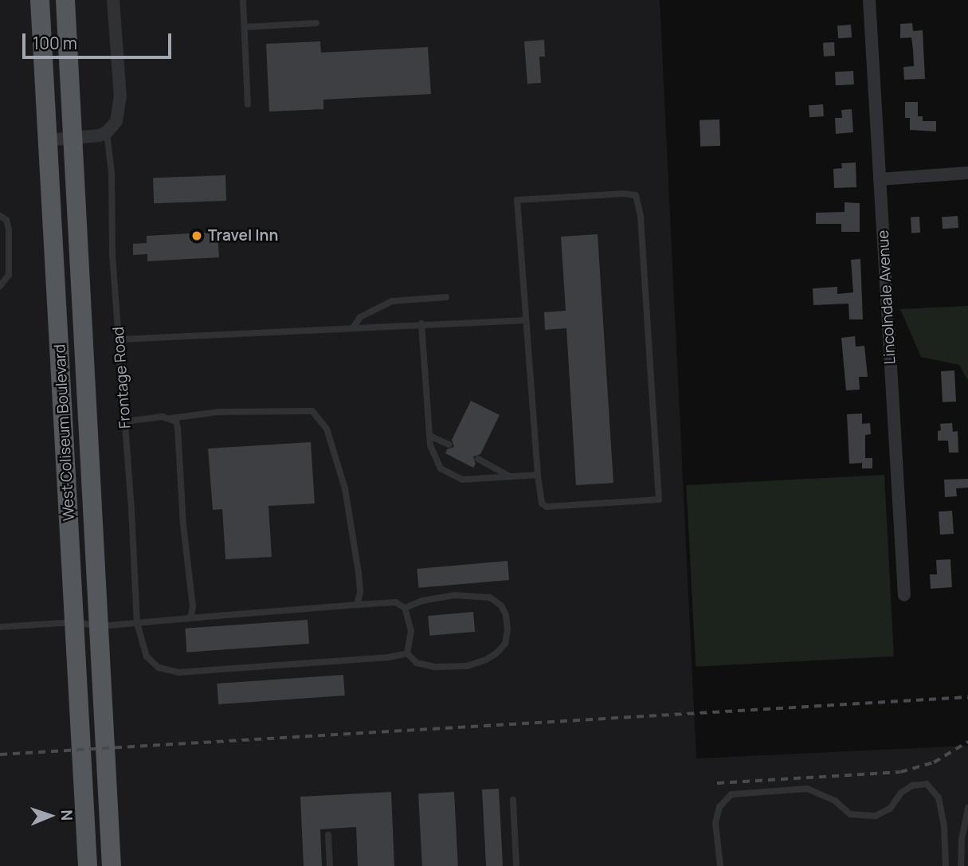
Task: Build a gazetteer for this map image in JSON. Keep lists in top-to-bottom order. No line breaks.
{"streets":{"highway":["West Coliseum Boulevard"],"street":["Lincolndale Avenue"],"lane":["Frontage Road"]},"places":["Travel Inn"],"scale_bar":"100 m","north":"right"}
